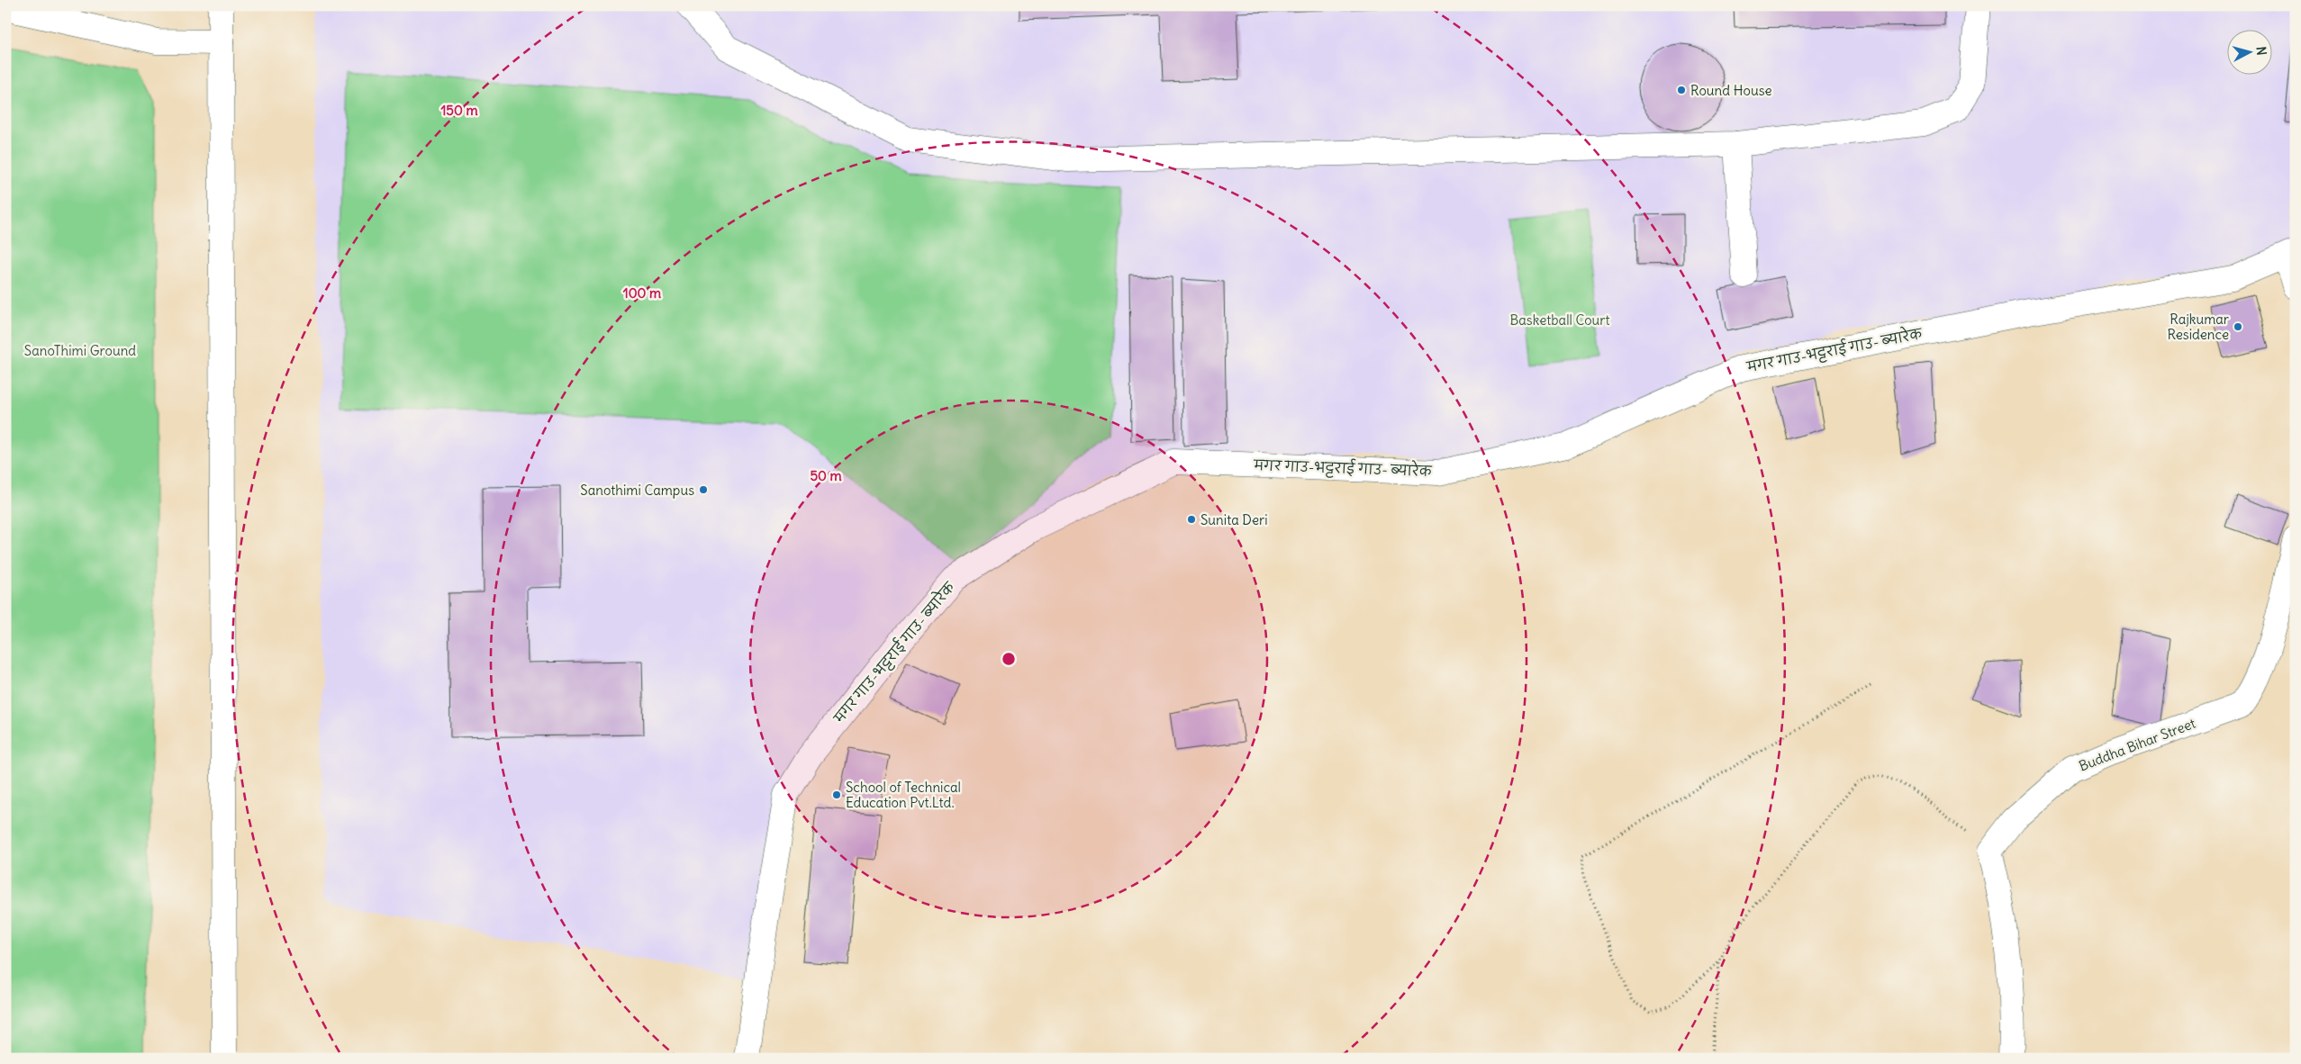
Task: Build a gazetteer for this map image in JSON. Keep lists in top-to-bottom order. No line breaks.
{"streets":{"street":["मगर गाउ-भट्टराई गाउ- ब्यारेक","Buddha Bihar Street"]},"parks":["Basketball Court","SanoThimi Ground"],"places":["Round House","Rajkumar Residence","Sanothimi Campus","Sunita Deri","School of Technical Education Pvt.Ltd."],"north":"right","rings":["150 m","100 m","50 m"]}
